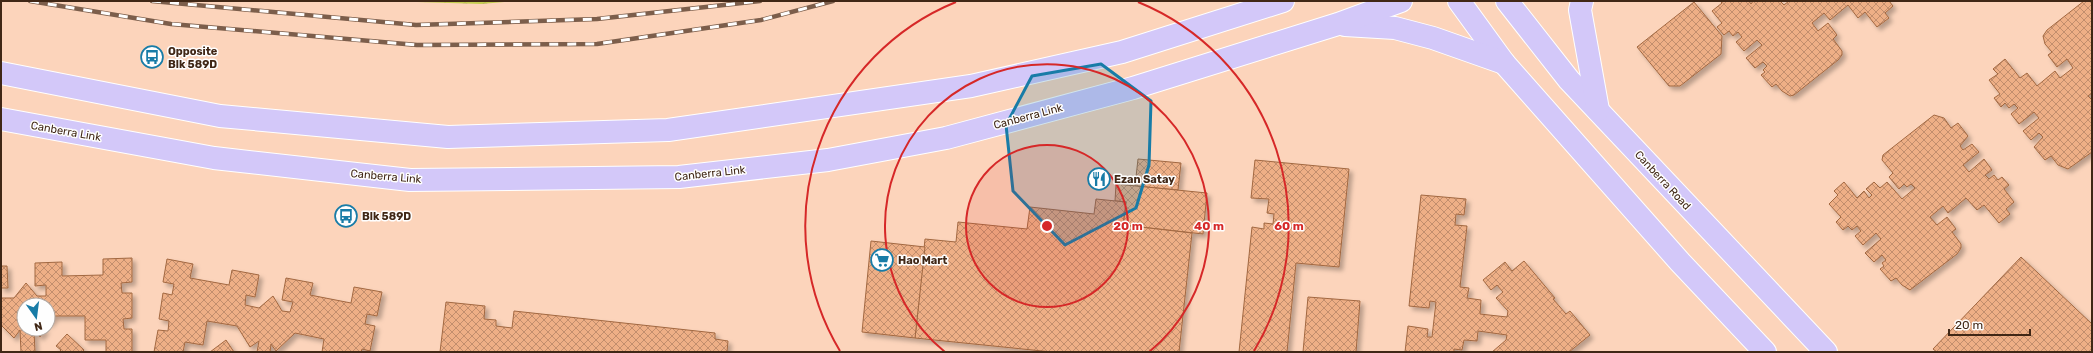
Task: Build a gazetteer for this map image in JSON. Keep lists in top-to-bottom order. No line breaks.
{"streets":{"main road":["Canberra Link","Canberra Road"]},"places":{"bus stop":["Opposite Blk 589D","Blk 589D"],"restaurant":["Ezan Satay"],"supermarket":["Hao Mart"]},"scale_bar":"20 m","north":"bottom","rings":["20 m","40 m","60 m"]}
